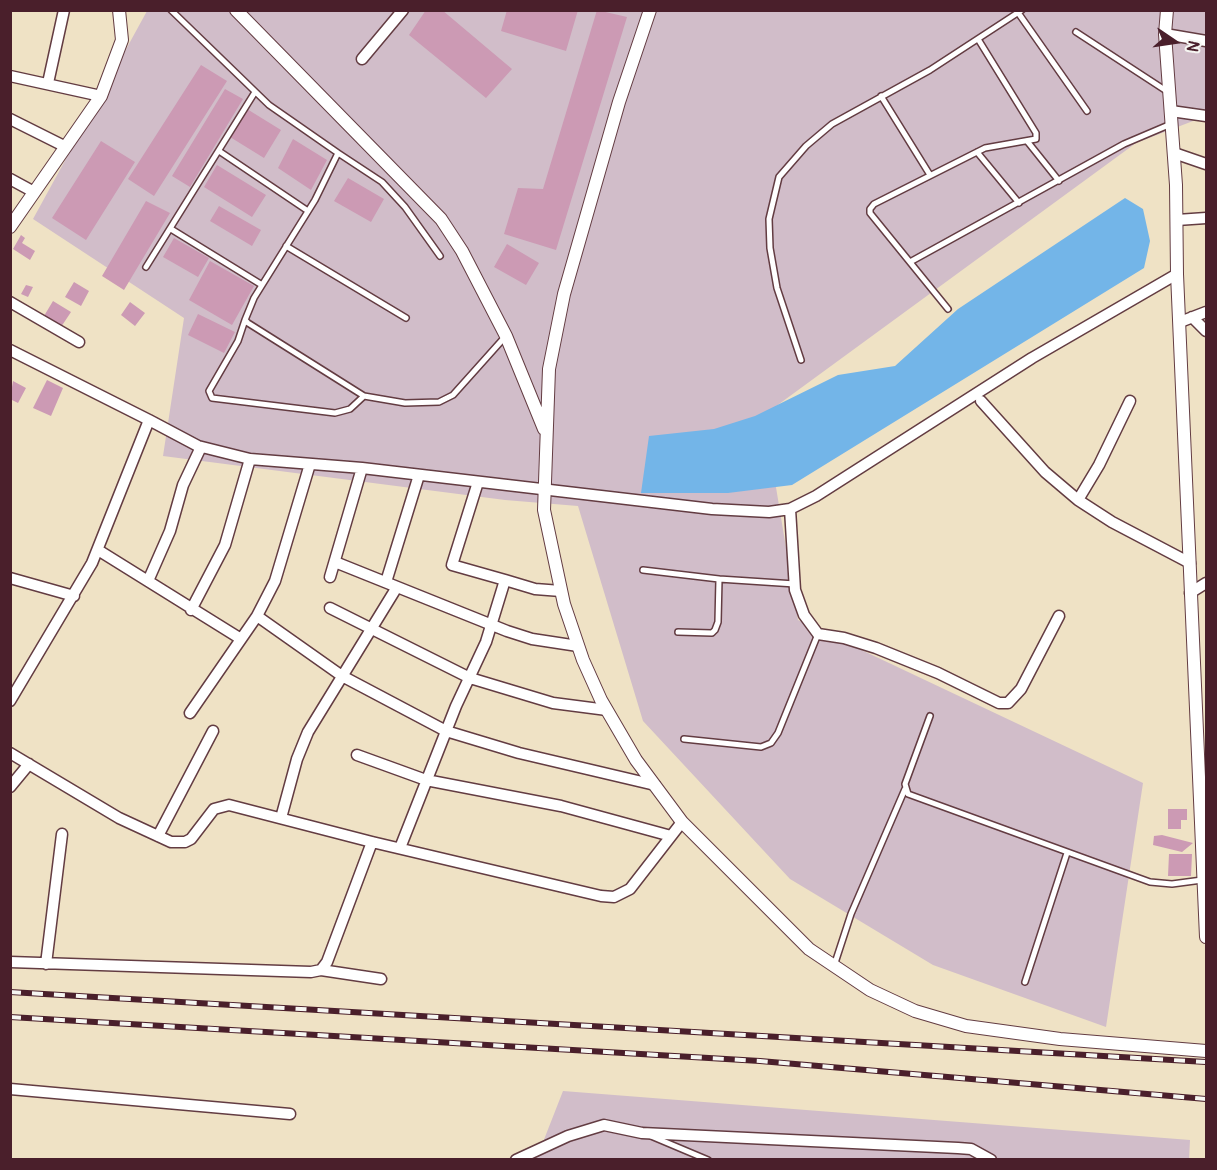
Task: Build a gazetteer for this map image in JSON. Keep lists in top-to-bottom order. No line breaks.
{"north":"right"}
